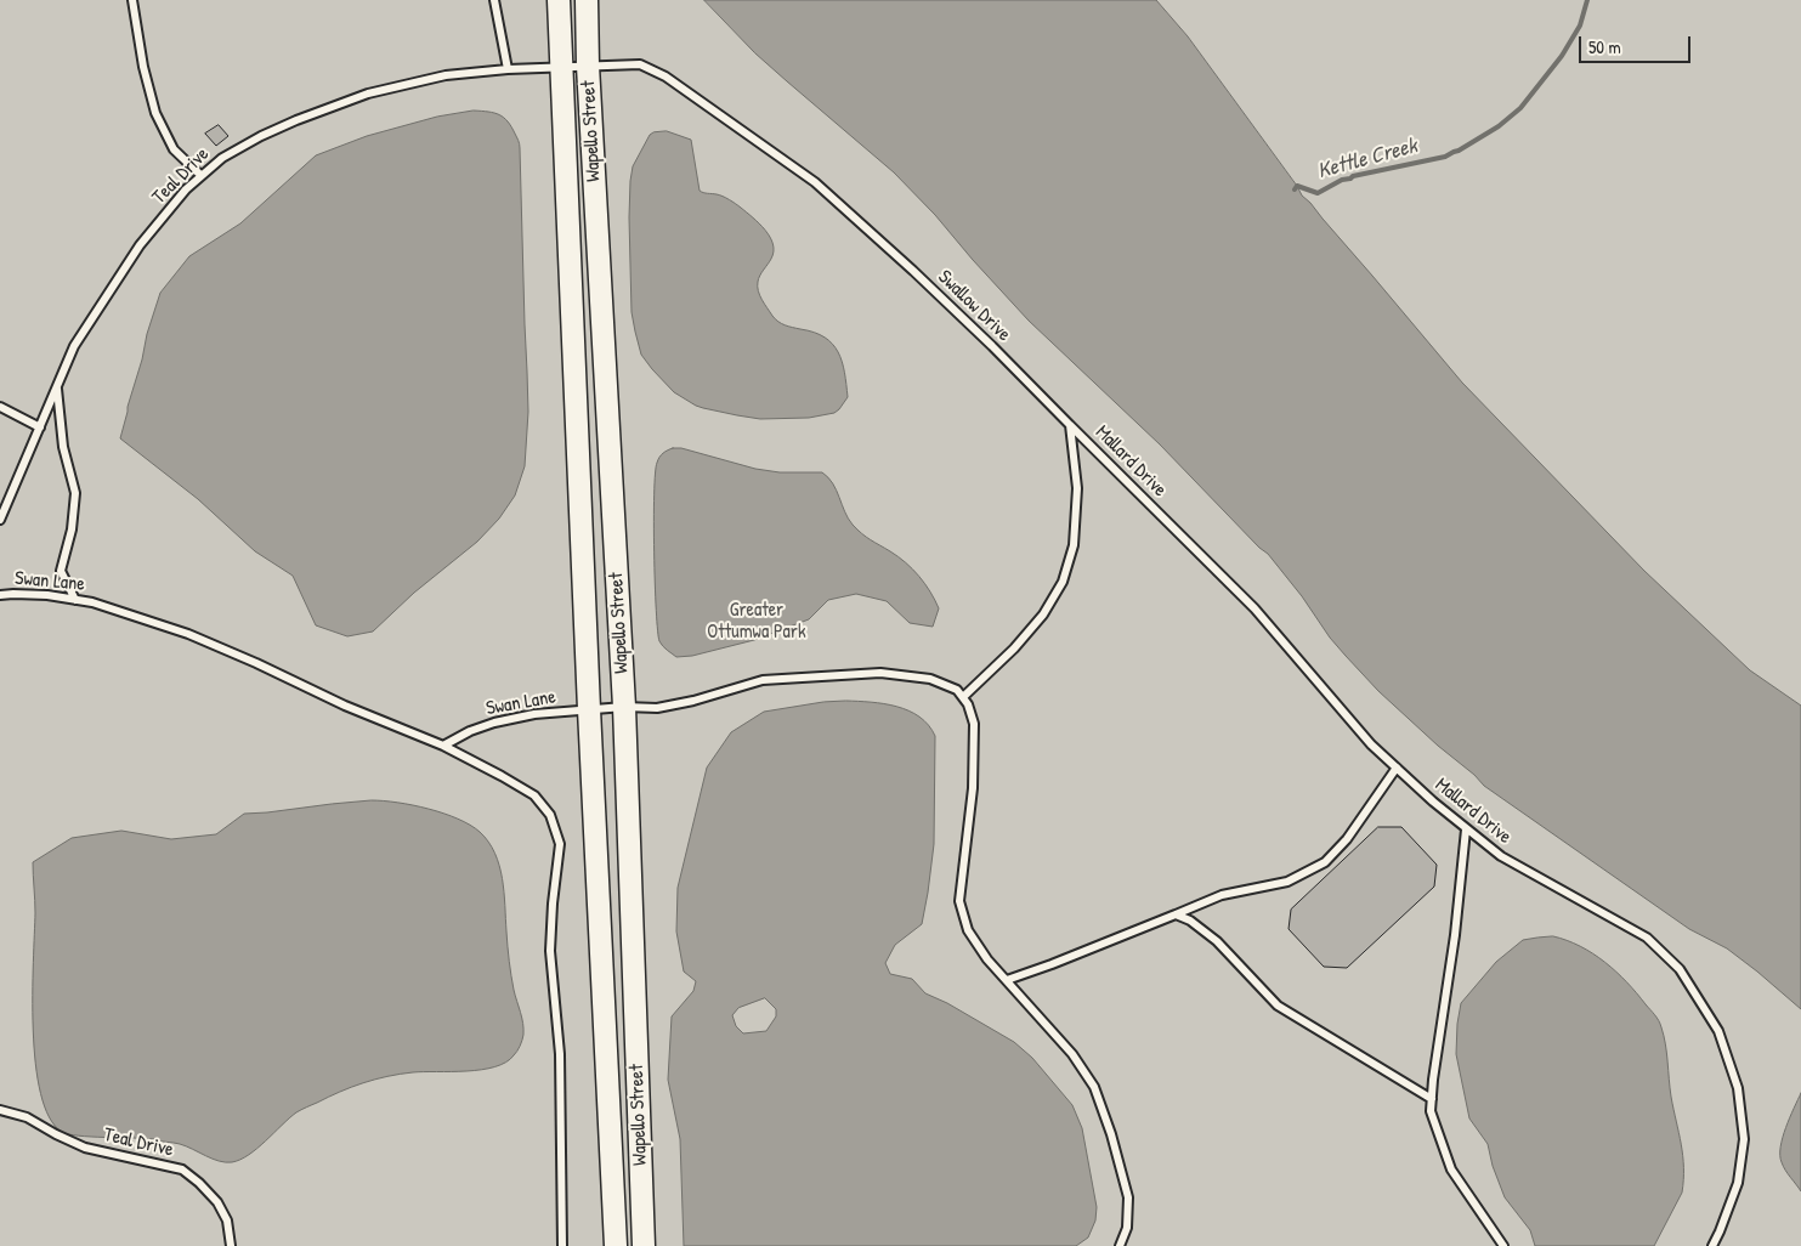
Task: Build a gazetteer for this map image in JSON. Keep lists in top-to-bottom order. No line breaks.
{"streets":{"main road":["Wapello Street"],"lane":["Teal Drive","Swallow Drive","Mallard Drive","Swan Lane"]},"crossings":[["Wapello Street","Teal Drive"],["Wapello Street","Swallow Drive"],["Wapello Street","Swan Lane"],["Teal Drive","Swallow Drive"],["Swallow Drive","Mallard Drive"]],"water":["Kettle Creek"],"parks":["Greater Ottumwa Park"],"scale_bar":"50 m"}
